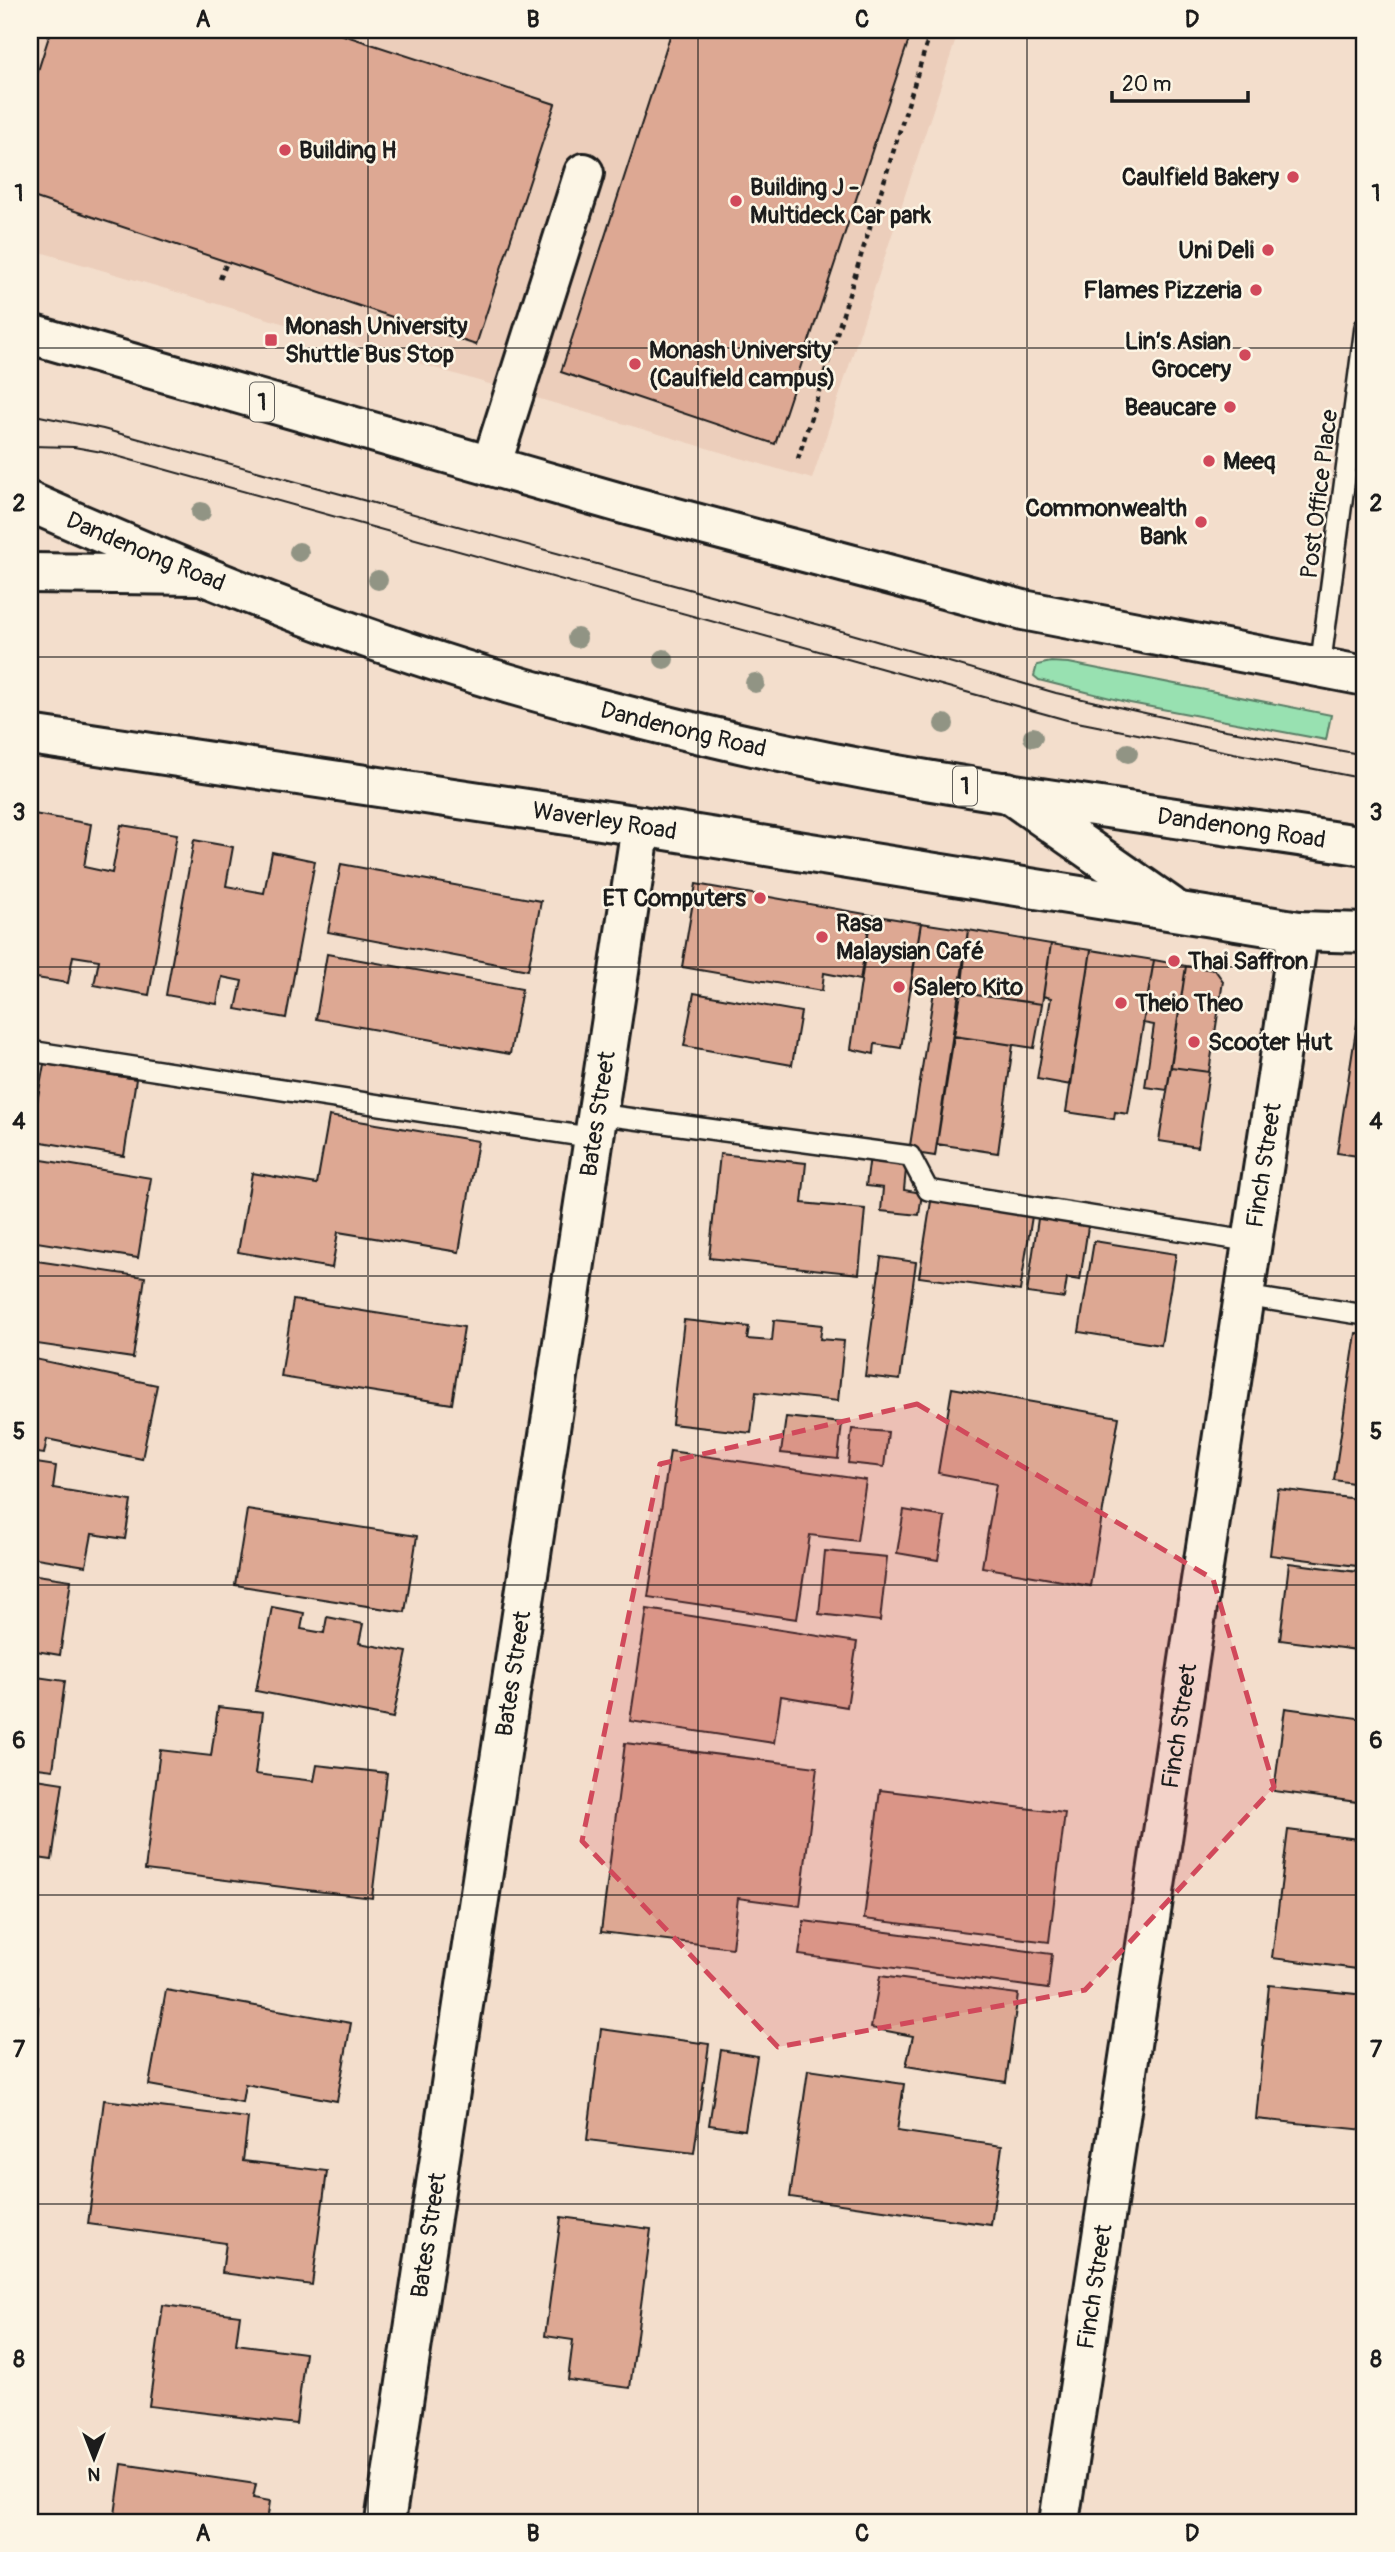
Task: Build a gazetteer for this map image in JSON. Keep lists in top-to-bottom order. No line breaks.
{"streets":{"main road":["1","Dandenong Road","Waverley Road","Bates Street","Finch Street"],"lane":["Post Office Place"]},"crossings":[["1","Post Office Place"],["Dandenong Road","Waverley Road"],["Waverley Road","Bates Street"],["Waverley Road","Finch Street"]],"places":{"other":["Building H","Caulfield Bakery","Building J - Multideck Car park","Uni Deli","Flames Pizzeria","Lin’s Asian Grocery","Monash University (Caulfield campus)","Beaucare","Meeq","Commonwealth Bank","ET Computers","Rasa Malaysian Café","Thai Saffron","Salero Kito","Theio Theo","Scooter Hut"],"transit":["Monash University Shuttle Bus Stop"]},"scale_bar":"20 m","north":"bottom","grid":{"columns":["A","B","C","D"],"rows":["1","2","3","4","5","6","7","8"]}}
